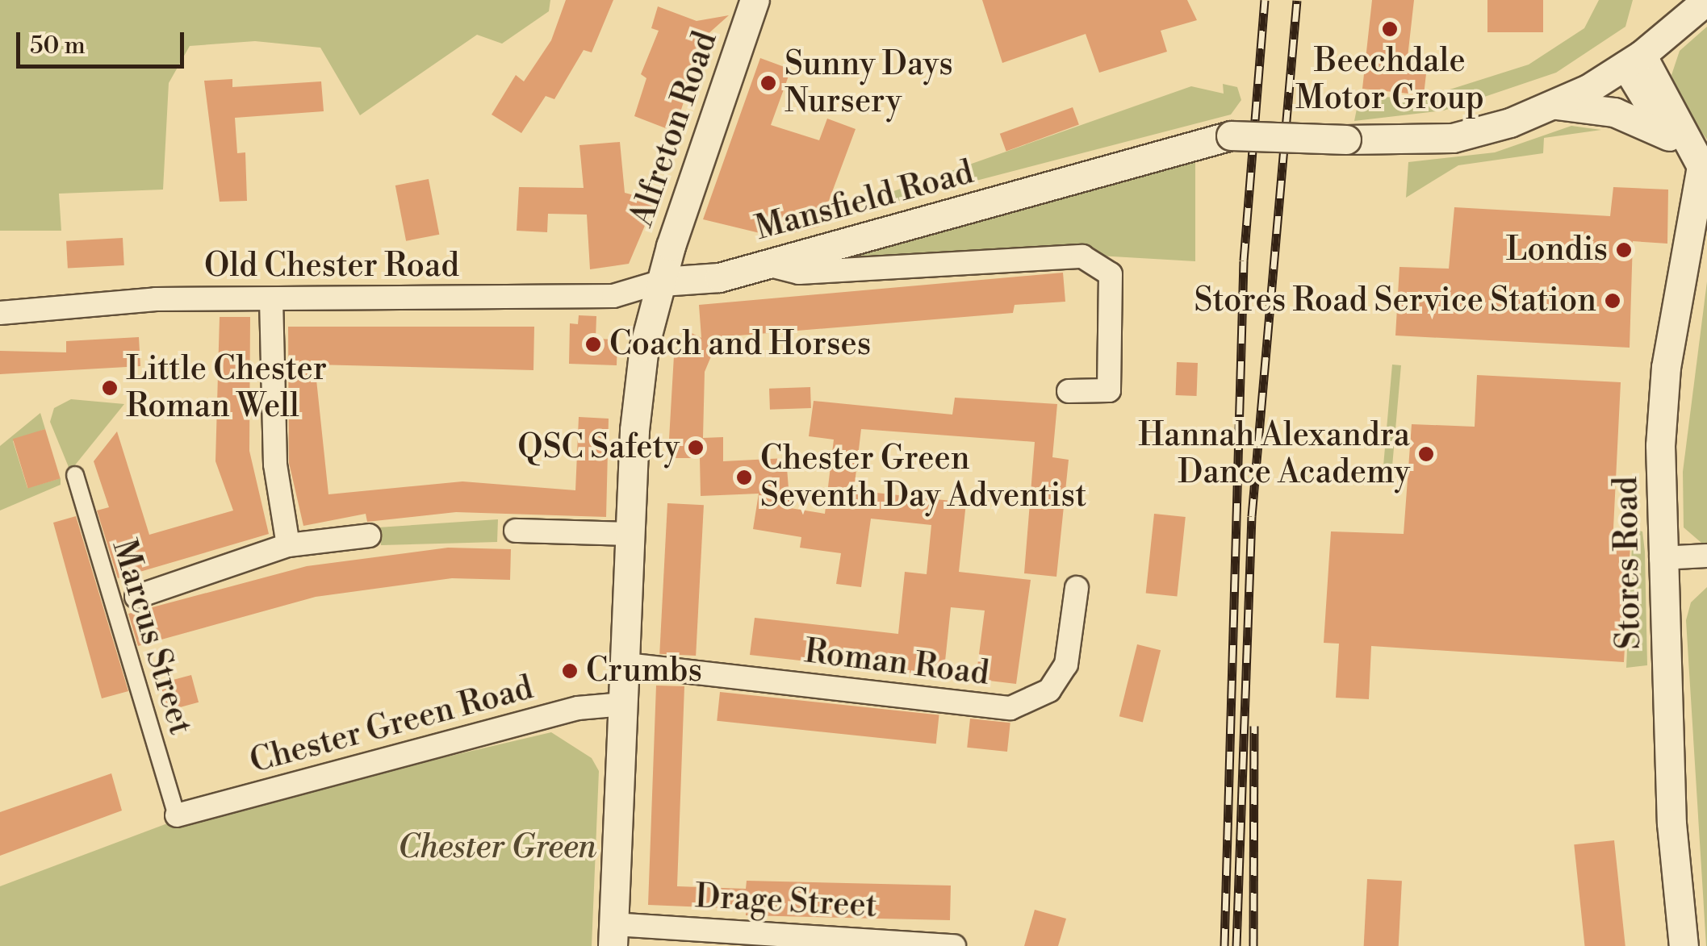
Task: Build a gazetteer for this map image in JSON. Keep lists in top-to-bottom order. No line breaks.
{"streets":{"street":["Alfreton Road","Mansfield Road","Old Chester Road","Stores Road","Marcus Street","Roman Road","Chester Green Road","Drage Street"]},"crossings":[["Alfreton Road","Mansfield Road"],["Alfreton Road","Old Chester Road"],["Mansfield Road","Old Chester Road"],["Mansfield Road","Stores Road"],["Marcus Street","Chester Green Road"]],"parks":["Chester Green"],"places":["Beechdale Motor Group","Sunny Days Nursery","Londis","Stores Road Service Station","Coach and Horses","Little Chester Roman Well","QSC Safety","Hannah Alexandra Dance Academy","Chester Green Seventh Day Adventist","Crumbs"],"scale_bar":"50 m"}
